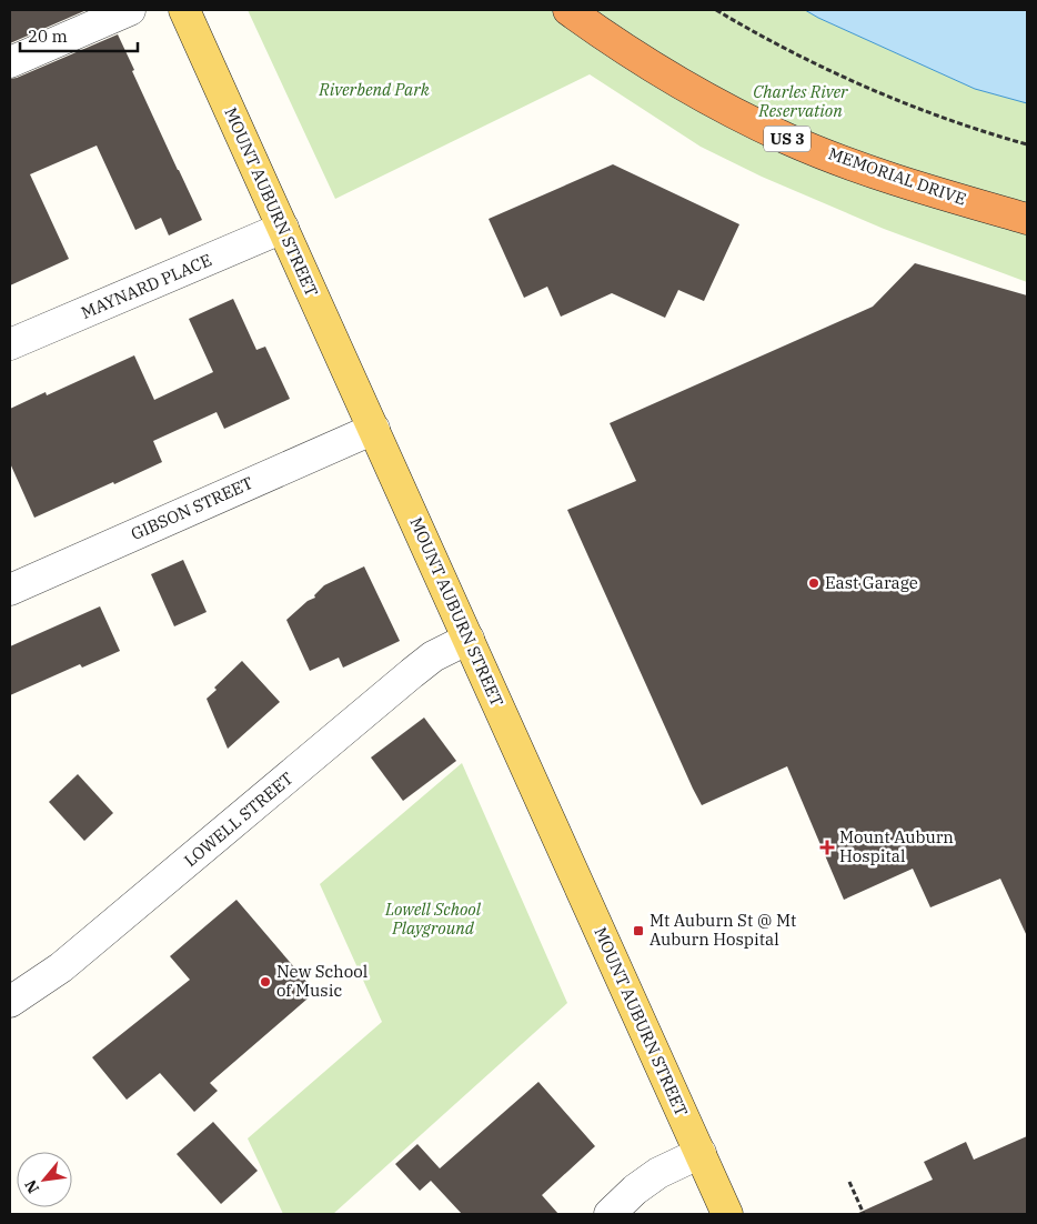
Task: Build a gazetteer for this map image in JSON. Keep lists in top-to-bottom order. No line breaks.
{"streets":{"highway":["US 3","MEMORIAL DRIVE"],"main road":["MOUNT AUBURN STREET"],"street":["MAYNARD PLACE","GIBSON STREET","LOWELL STREET"]},"crossings":[["MOUNT AUBURN STREET","MAYNARD PLACE"],["MOUNT AUBURN STREET","GIBSON STREET"],["MOUNT AUBURN STREET","LOWELL STREET"]],"parks":["Riverbend Park","Charles River Reservation","Lowell School Playground"],"places":{"other":["East Garage","New School of Music"],"health":["Mount Auburn Hospital"],"transit":["Mt Auburn St @ Mt Auburn Hospital"]},"scale_bar":"20 m","north":"bottom left"}
